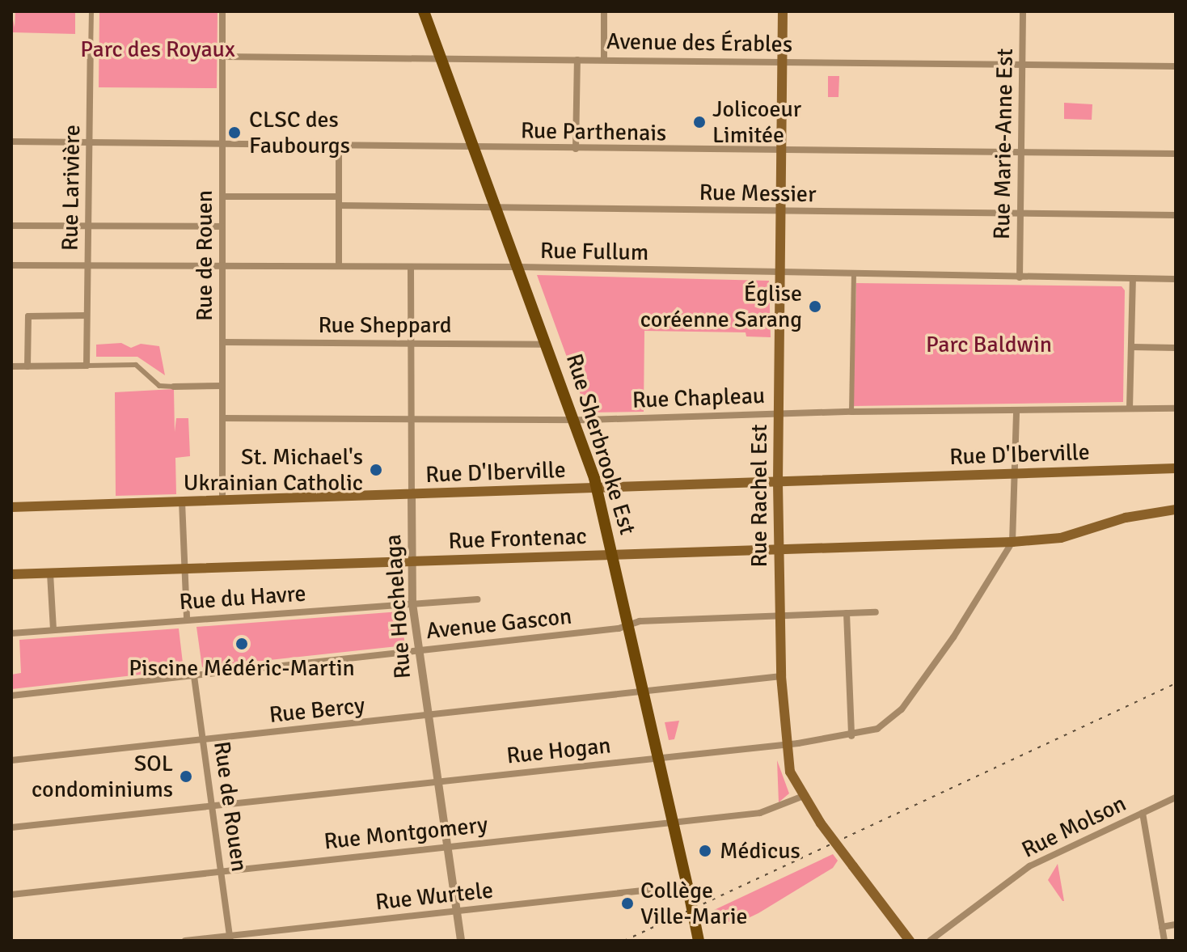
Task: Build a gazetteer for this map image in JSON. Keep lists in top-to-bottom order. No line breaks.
{"streets":{"main road":["Rue Sherbrooke Est","Rue D'Iberville","Rue Rachel Est","Rue Frontenac"],"street":["Avenue des Érables","Rue Parthenais","Rue Marie-Anne Est","Rue Larivière","Rue Messier","Rue Fullum","Rue de Rouen","Rue Sheppard","Rue Chapleau","Rue du Havre","Rue Hochelaga","Avenue Gascon","Rue Bercy","Rue Hogan","Rue Molson","Rue Montgomery","Rue Wurtele"]},"crossings":[["Avenue des Érables","Rue Marie-Anne Est"],["Avenue des Érables","Rue de Rouen"],["Avenue des Érables","Rue Sherbrooke Est"],["Avenue des Érables","Rue Rachel Est"],["Rue Parthenais","Rue Marie-Anne Est"],["Rue Parthenais","Rue Larivière"],["Rue Parthenais","Rue de Rouen"],["Rue Parthenais","Rue Sherbrooke Est"],["Rue Parthenais","Rue Rachel Est"],["Rue Marie-Anne Est","Rue Messier"],["Rue Marie-Anne Est","Rue Fullum"],["Rue Larivière","Rue Fullum"],["Rue Messier","Rue Sherbrooke Est"],["Rue Messier","Rue Rachel Est"],["Rue Fullum","Rue de Rouen"],["Rue Fullum","Rue Sherbrooke Est"],["Rue Fullum","Rue Rachel Est"],["Rue Fullum","Rue Hochelaga"],["Rue de Rouen","Rue Sheppard"],["Rue de Rouen","Rue Chapleau"],["Rue de Rouen","Rue D'Iberville"],["Rue de Rouen","Avenue Gascon"],["Rue de Rouen","Rue Bercy"],["Rue de Rouen","Rue Hogan"],["Rue de Rouen","Rue Montgomery"],["Rue de Rouen","Rue Wurtele"],["Rue Sheppard","Rue Sherbrooke Est"],["Rue Sheppard","Rue Hochelaga"],["Rue Chapleau","Rue Sherbrooke Est"],["Rue Chapleau","Rue Rachel Est"],["Rue Chapleau","Rue Hochelaga"],["Rue Sherbrooke Est","Rue D'Iberville"],["Rue Sherbrooke Est","Rue Frontenac"],["Rue Sherbrooke Est","Avenue Gascon"],["Rue Sherbrooke Est","Rue Bercy"],["Rue Sherbrooke Est","Rue Hogan"],["Rue Sherbrooke Est","Rue Montgomery"],["Rue Sherbrooke Est","Rue Wurtele"],["Rue D'Iberville","Rue Rachel Est"],["Rue D'Iberville","Rue Hochelaga"],["Rue Rachel Est","Rue Frontenac"],["Rue Rachel Est","Avenue Gascon"],["Rue Rachel Est","Rue Bercy"],["Rue Rachel Est","Rue Hogan"],["Rue Rachel Est","Rue Montgomery"],["Rue Frontenac","Rue Hochelaga"],["Rue Frontenac","Rue Hogan"],["Rue du Havre","Rue Hochelaga"],["Rue Hochelaga","Avenue Gascon"],["Rue Hochelaga","Rue Bercy"],["Rue Hochelaga","Rue Hogan"],["Rue Hochelaga","Rue Montgomery"],["Rue Hochelaga","Rue Wurtele"]],"parks":["Parc des Royaux","Parc Baldwin"],"places":["Jolicoeur Limitée","CLSC des Faubourgs","Église coréenne Sarang","St. Michael's Ukrainian Catholic","Piscine Médéric-Martin","SOL condominiums","Médicus","Collège Ville-Marie"]}
